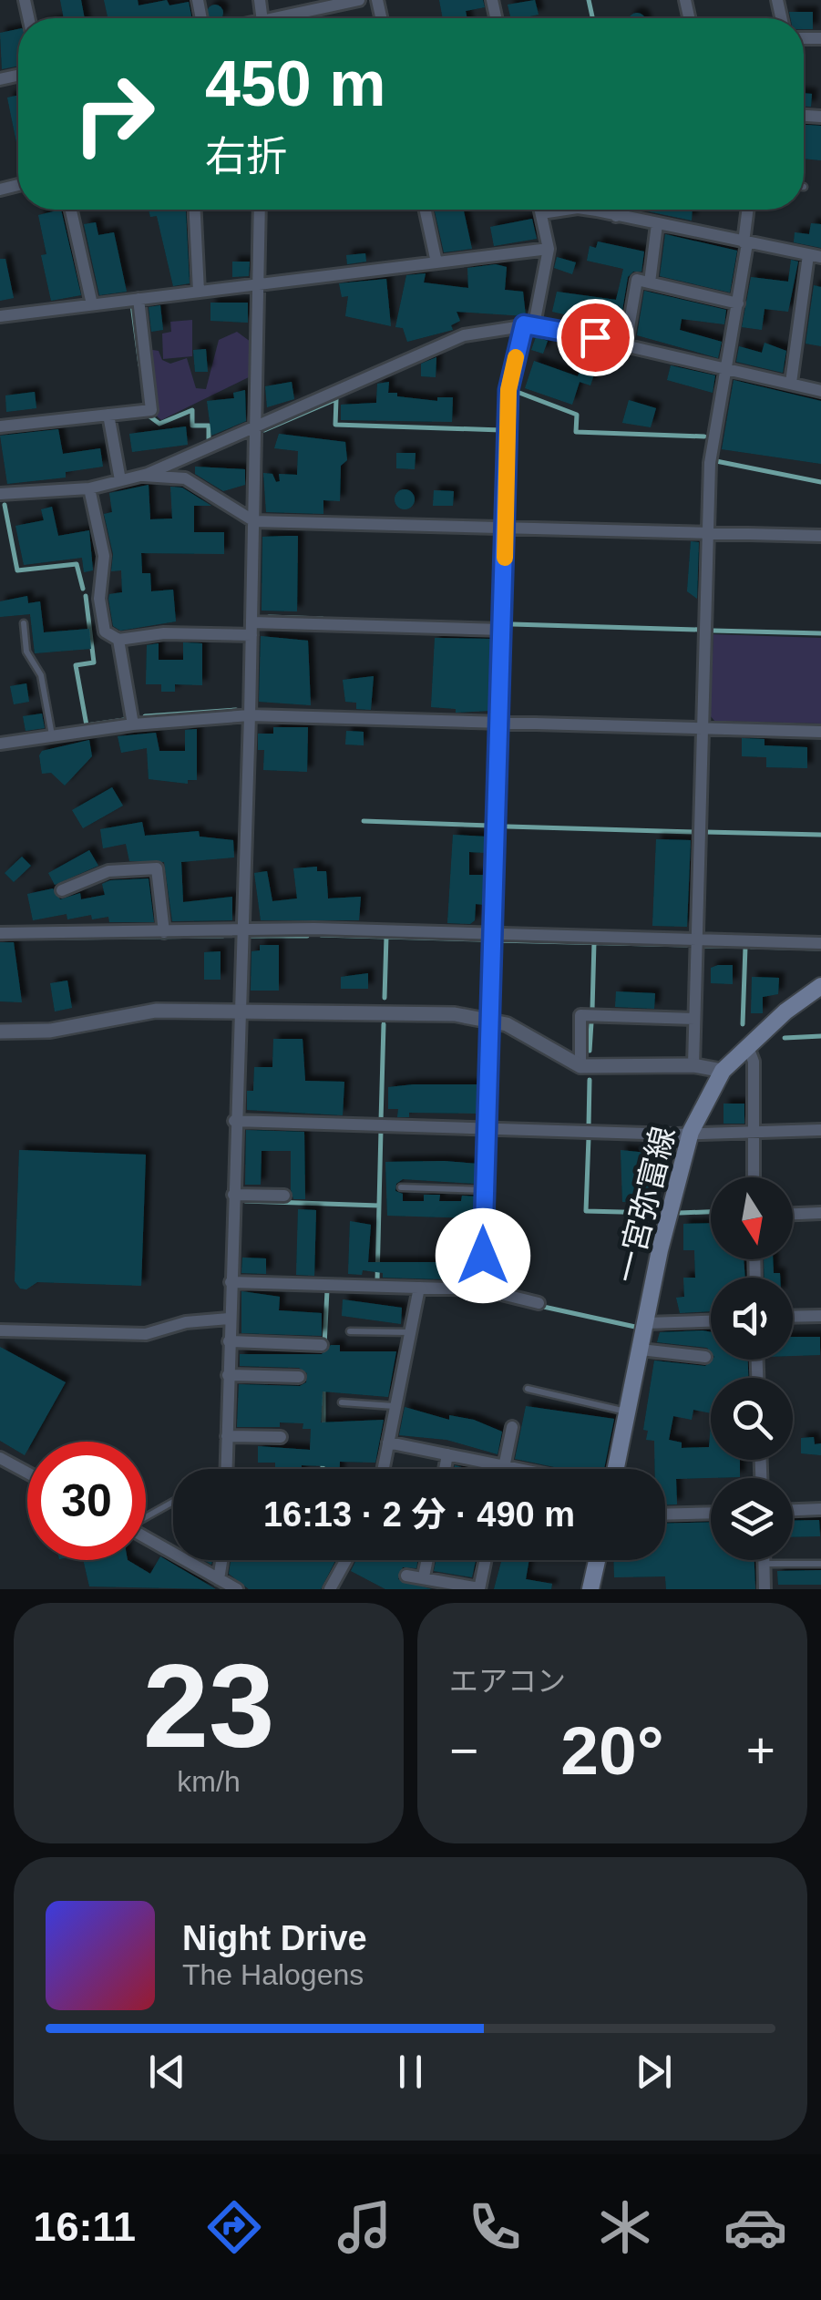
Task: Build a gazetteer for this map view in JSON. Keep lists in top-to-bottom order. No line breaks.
{"streets":{"main road":["一宮弥富線"]},"north":"bottom","page":{"turn":["450 m","右折"],"limit":"30","trip":"16:13 · 2 分 · 490 m","tile":[["23","km/h"],"エアコン"],"heat":["−","20°","+"],"song":["Night Drive","The Halogens"],"tabs":"16:11"}}
